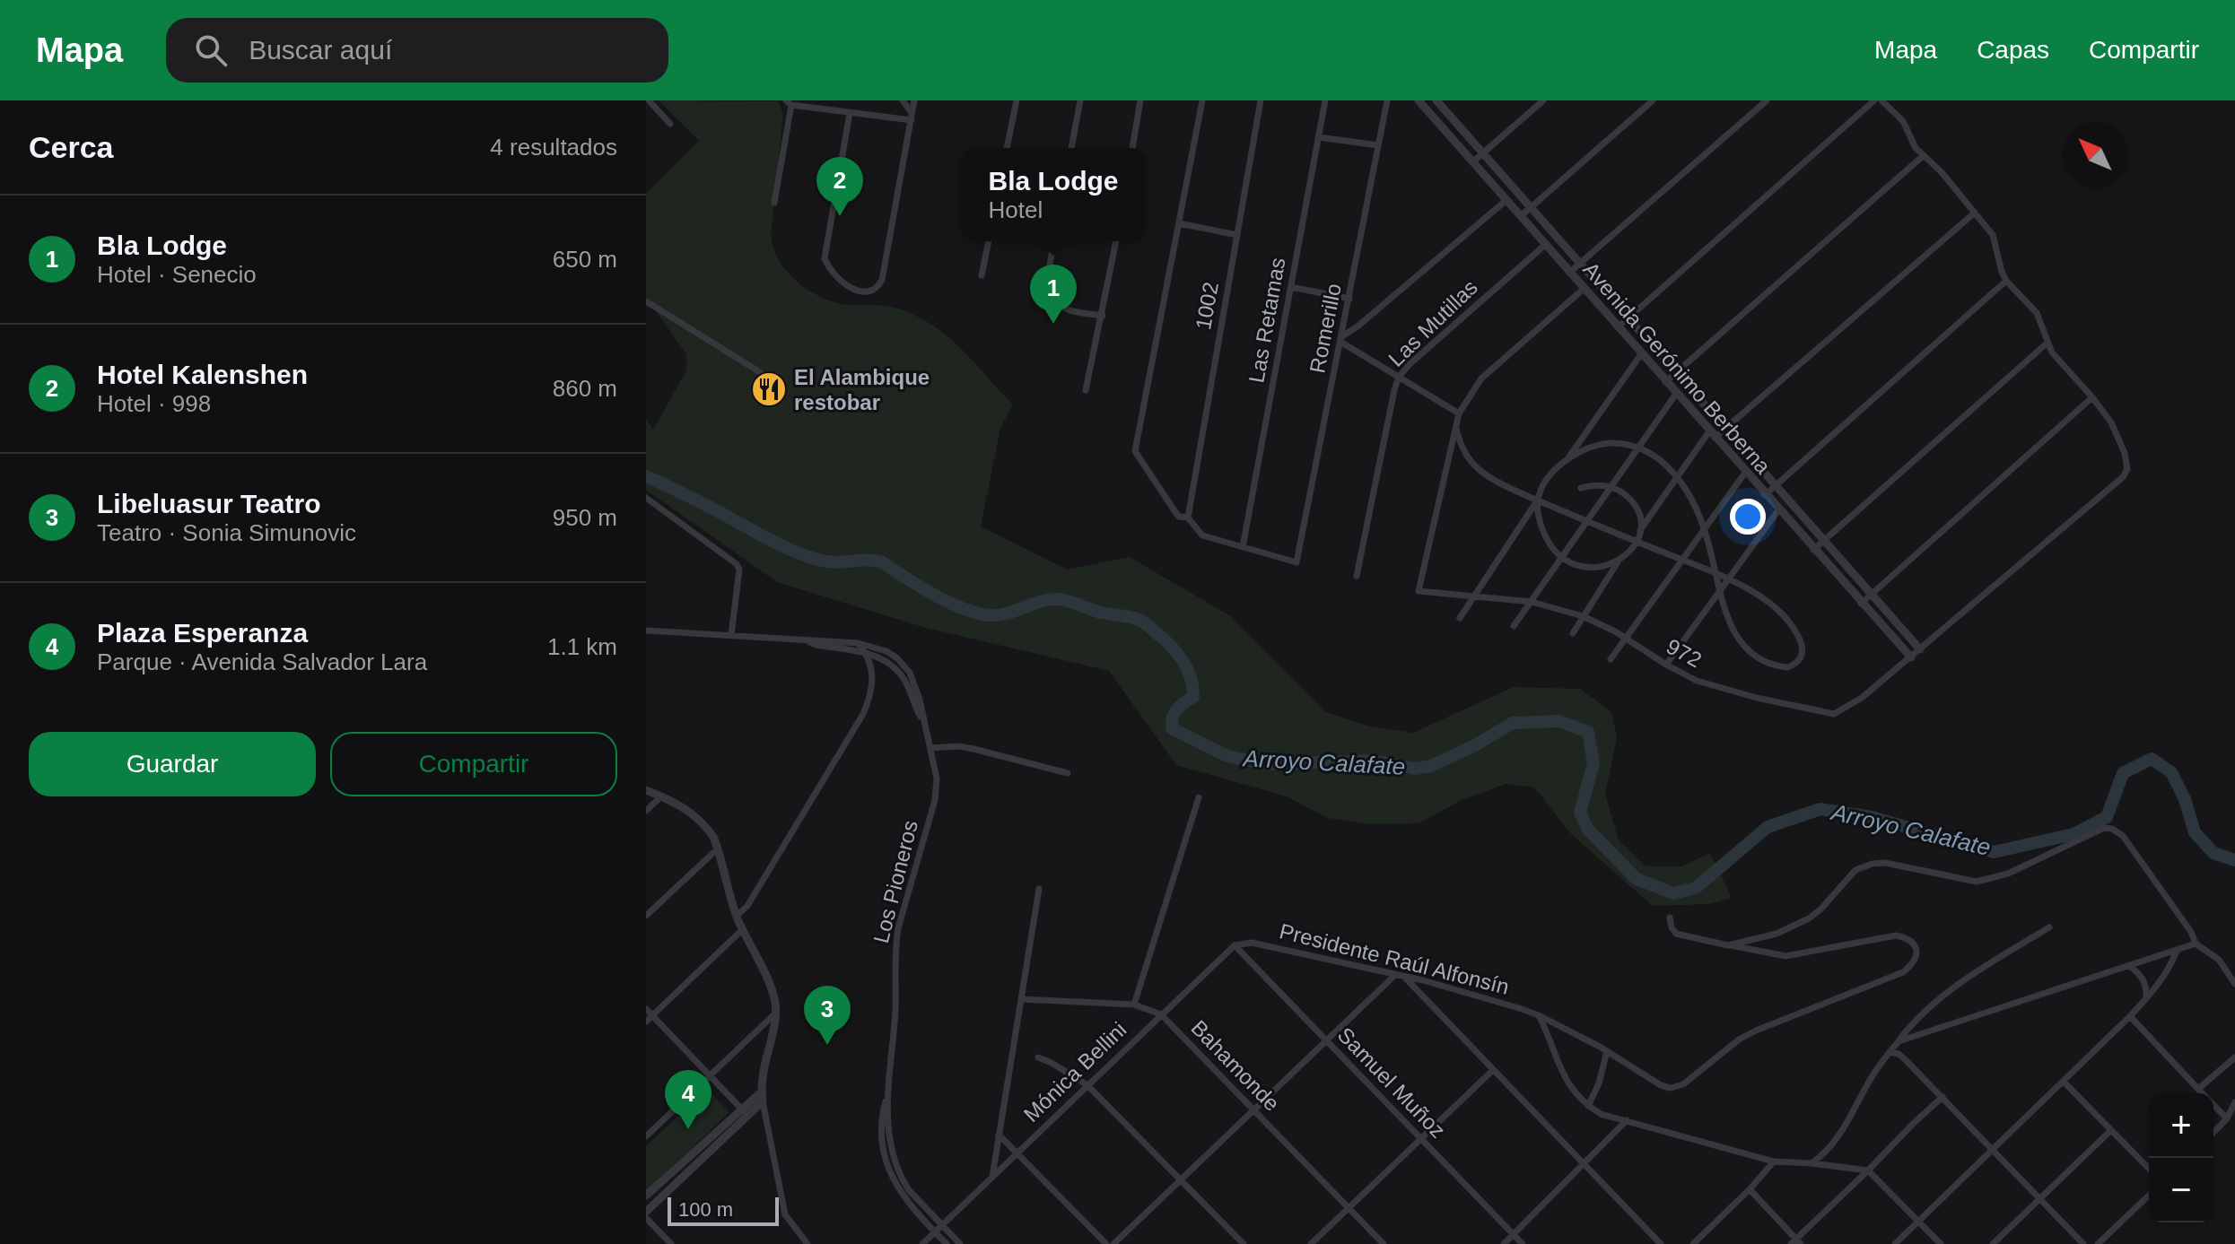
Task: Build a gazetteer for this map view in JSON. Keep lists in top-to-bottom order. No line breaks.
{"streets":{"street":["1002","Las Retamas","Las Mutillas","Romerillo","Avenida Gerónimo Berberna","972","Los Pioneros","Presidente Raúl Alfonsín","Bahamonde","Mónica Bellini","Samuel Muñoz"]},"crossings":[["Las Retamas","Romerillo"],["Las Mutillas","Avenida Gerónimo Berberna"],["Avenida Gerónimo Berberna","972"],["Los Pioneros","Mónica Bellini"],["Presidente Raúl Alfonsín","Mónica Bellini"],["Presidente Raúl Alfonsín","Samuel Muñoz"],["Bahamonde","Mónica Bellini"],["Mónica Bellini","Samuel Muñoz"]],"water":["Arroyo Calafate"],"places":{"restaurant":["El Alambique restobar"]},"scale_bar":"100 m","north":"top left","page":{"header":"Mapa","search":"Buscar aquí","nav":["Mapa","Capas","Compartir"],"heading":["Cerca","4 resultados"],"popup":["Bla Lodge","Hotel"],"pins":["2","1","3","4"],"list":[{"mark":"1","name":"Bla Lodge","note":"Hotel · Senecio","value":"650 m"},{"mark":"2","name":"Hotel Kalenshen","note":"Hotel · 998","value":"860 m"},{"mark":"3","name":"Libeluasur Teatro","note":"Teatro · Sonia Simunovic","value":"950 m"},{"mark":"4","name":"Plaza Esperanza","note":"Parque · Avenida Salvador Lara","value":"1.1 km"}],"buttons":["Guardar","Compartir"],"map_buttons":["+","−"],"scale":"100 m"}}
